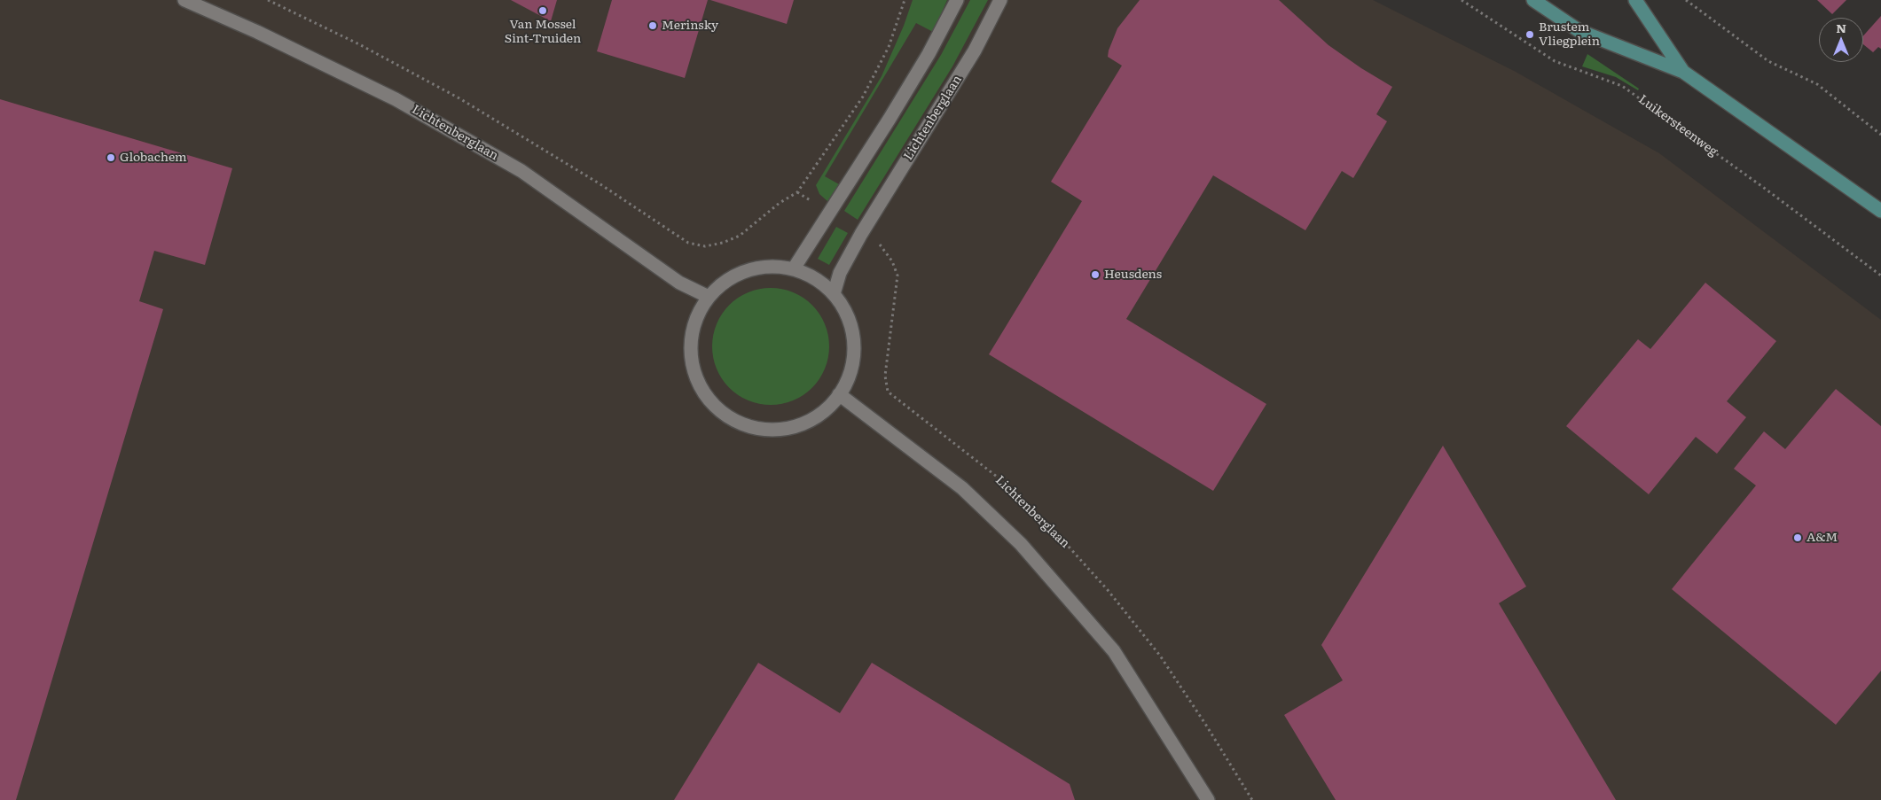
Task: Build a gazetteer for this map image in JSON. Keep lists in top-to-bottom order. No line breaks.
{"streets":{"street":["Lichtenberglaan"],"path":["Luikersteenweg"]},"places":["Van Mossel Sint-Truiden","Merinsky","Brustem Vliegplein","Globachem","Heusdens","A&M"],"north":"top"}
